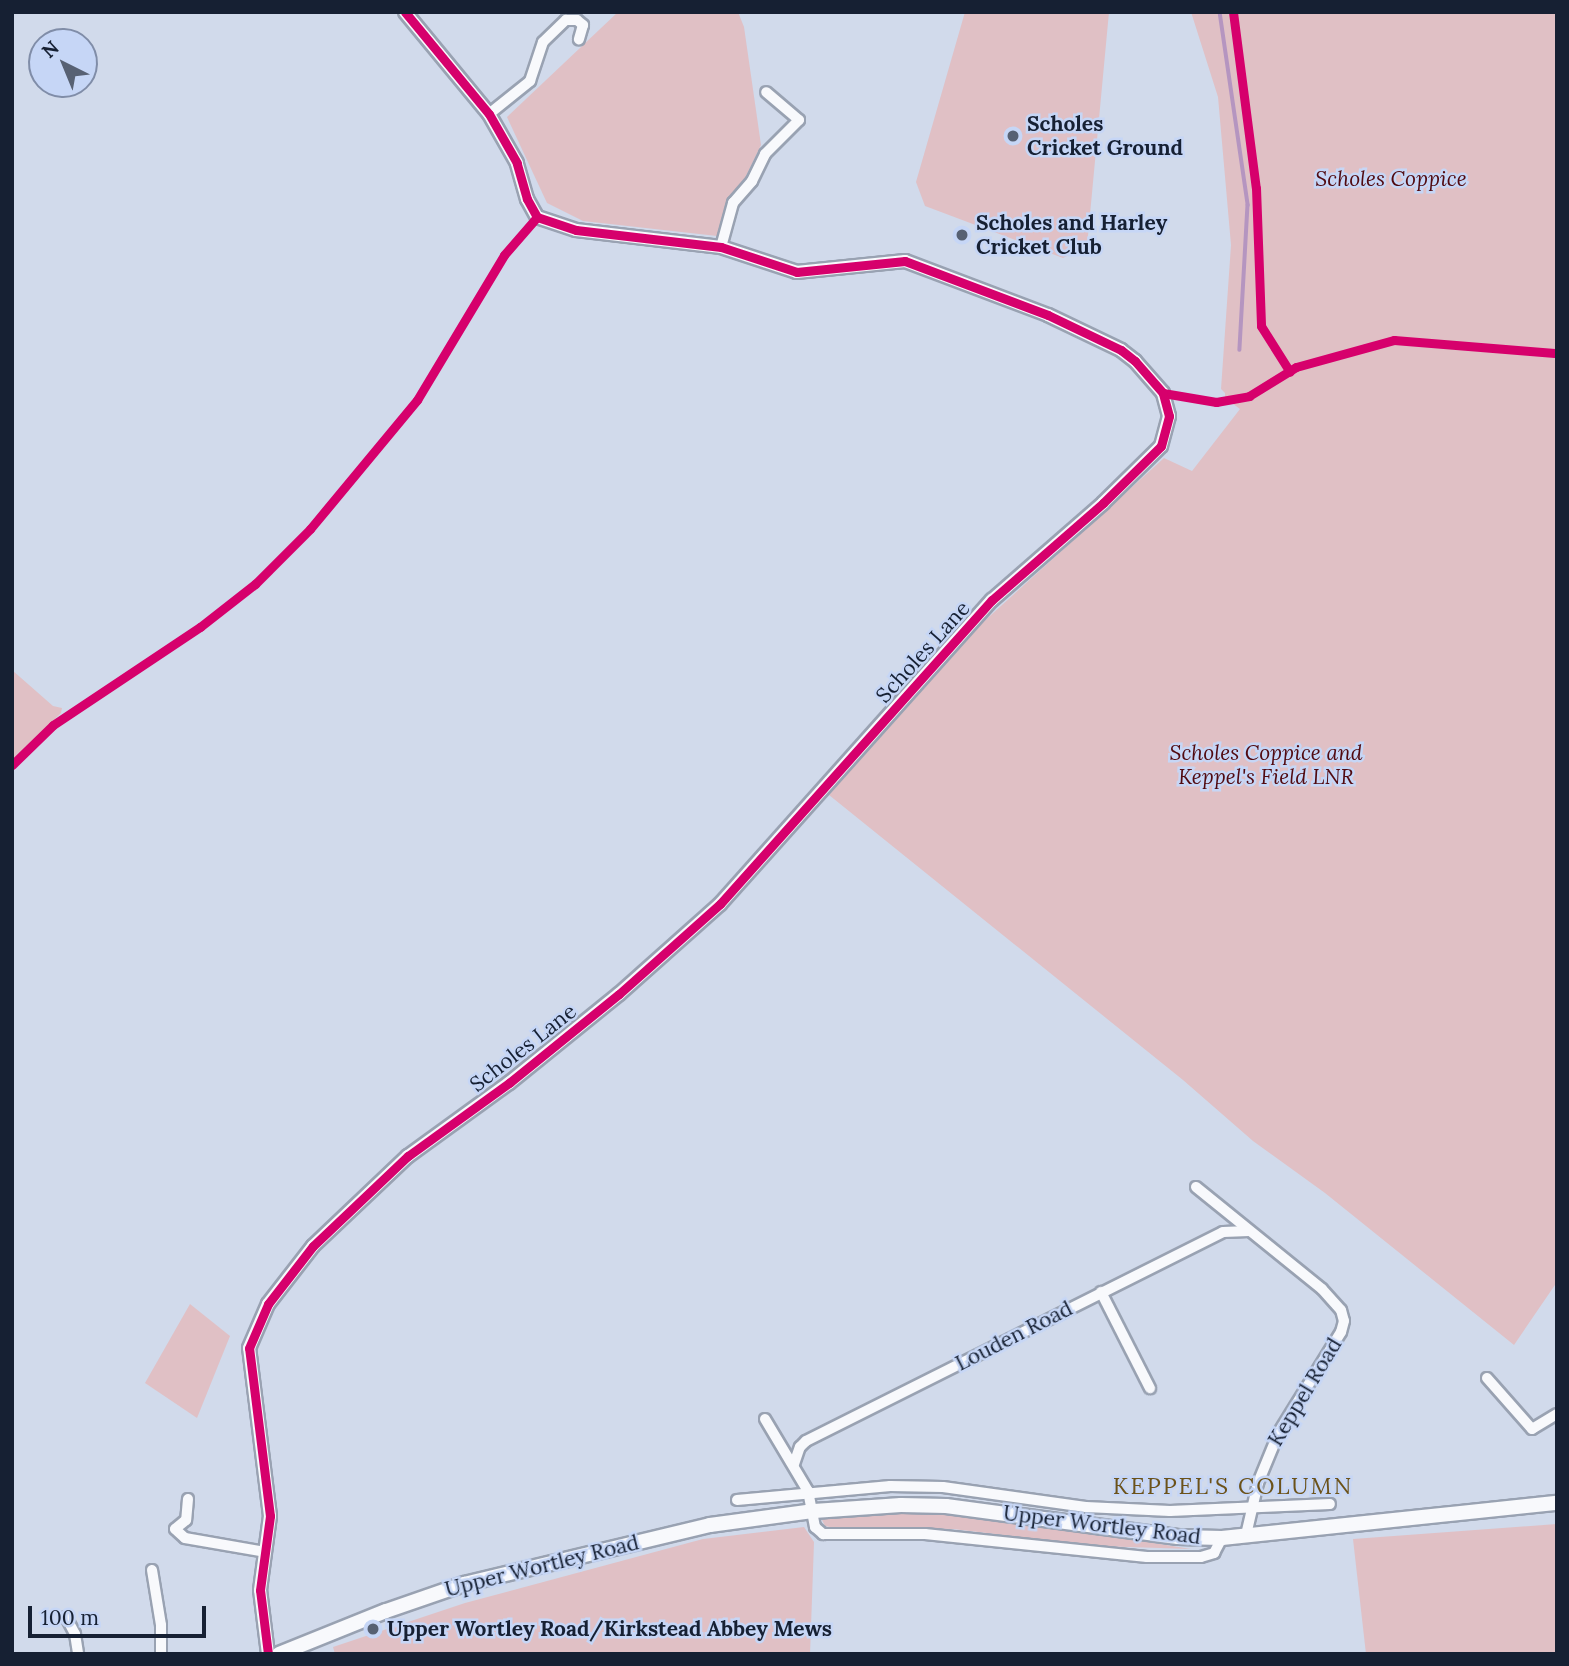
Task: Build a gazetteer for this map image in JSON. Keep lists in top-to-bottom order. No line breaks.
{"streets":{"main road":["Upper Wortley Road"],"street":["Scholes Lane","Louden Road","Keppel Road"]},"crossings":[["Louden Road","Keppel Road"],["Keppel Road","Upper Wortley Road"]],"districts":["KEPPEL'S COLUMN"],"parks":["Scholes Coppice","Scholes Coppice and Keppel's Field LNR"],"places":["Scholes Cricket Ground","Scholes and Harley Cricket Club","Upper Wortley Road/Kirkstead Abbey Mews"],"scale_bar":"100 m","north":"top left"}
